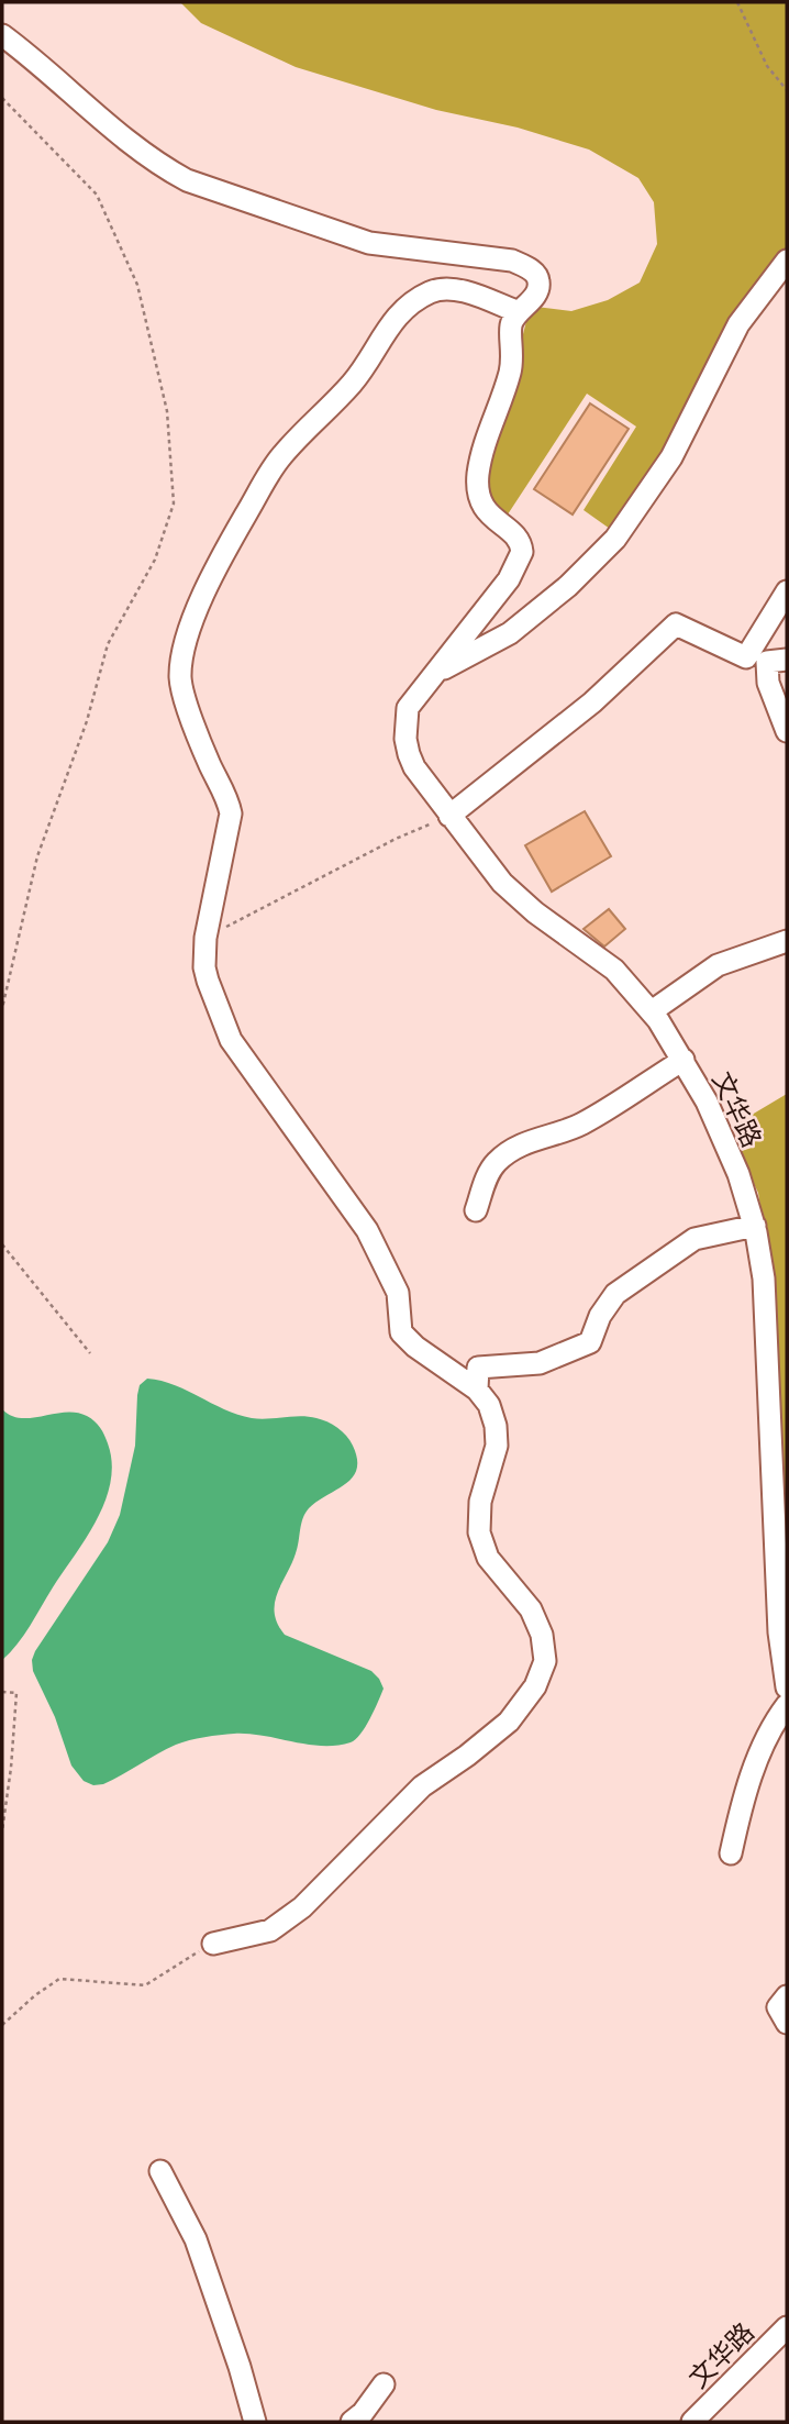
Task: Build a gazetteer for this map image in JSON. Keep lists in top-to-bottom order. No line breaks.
{"streets":{"street":["文华路"]}}
